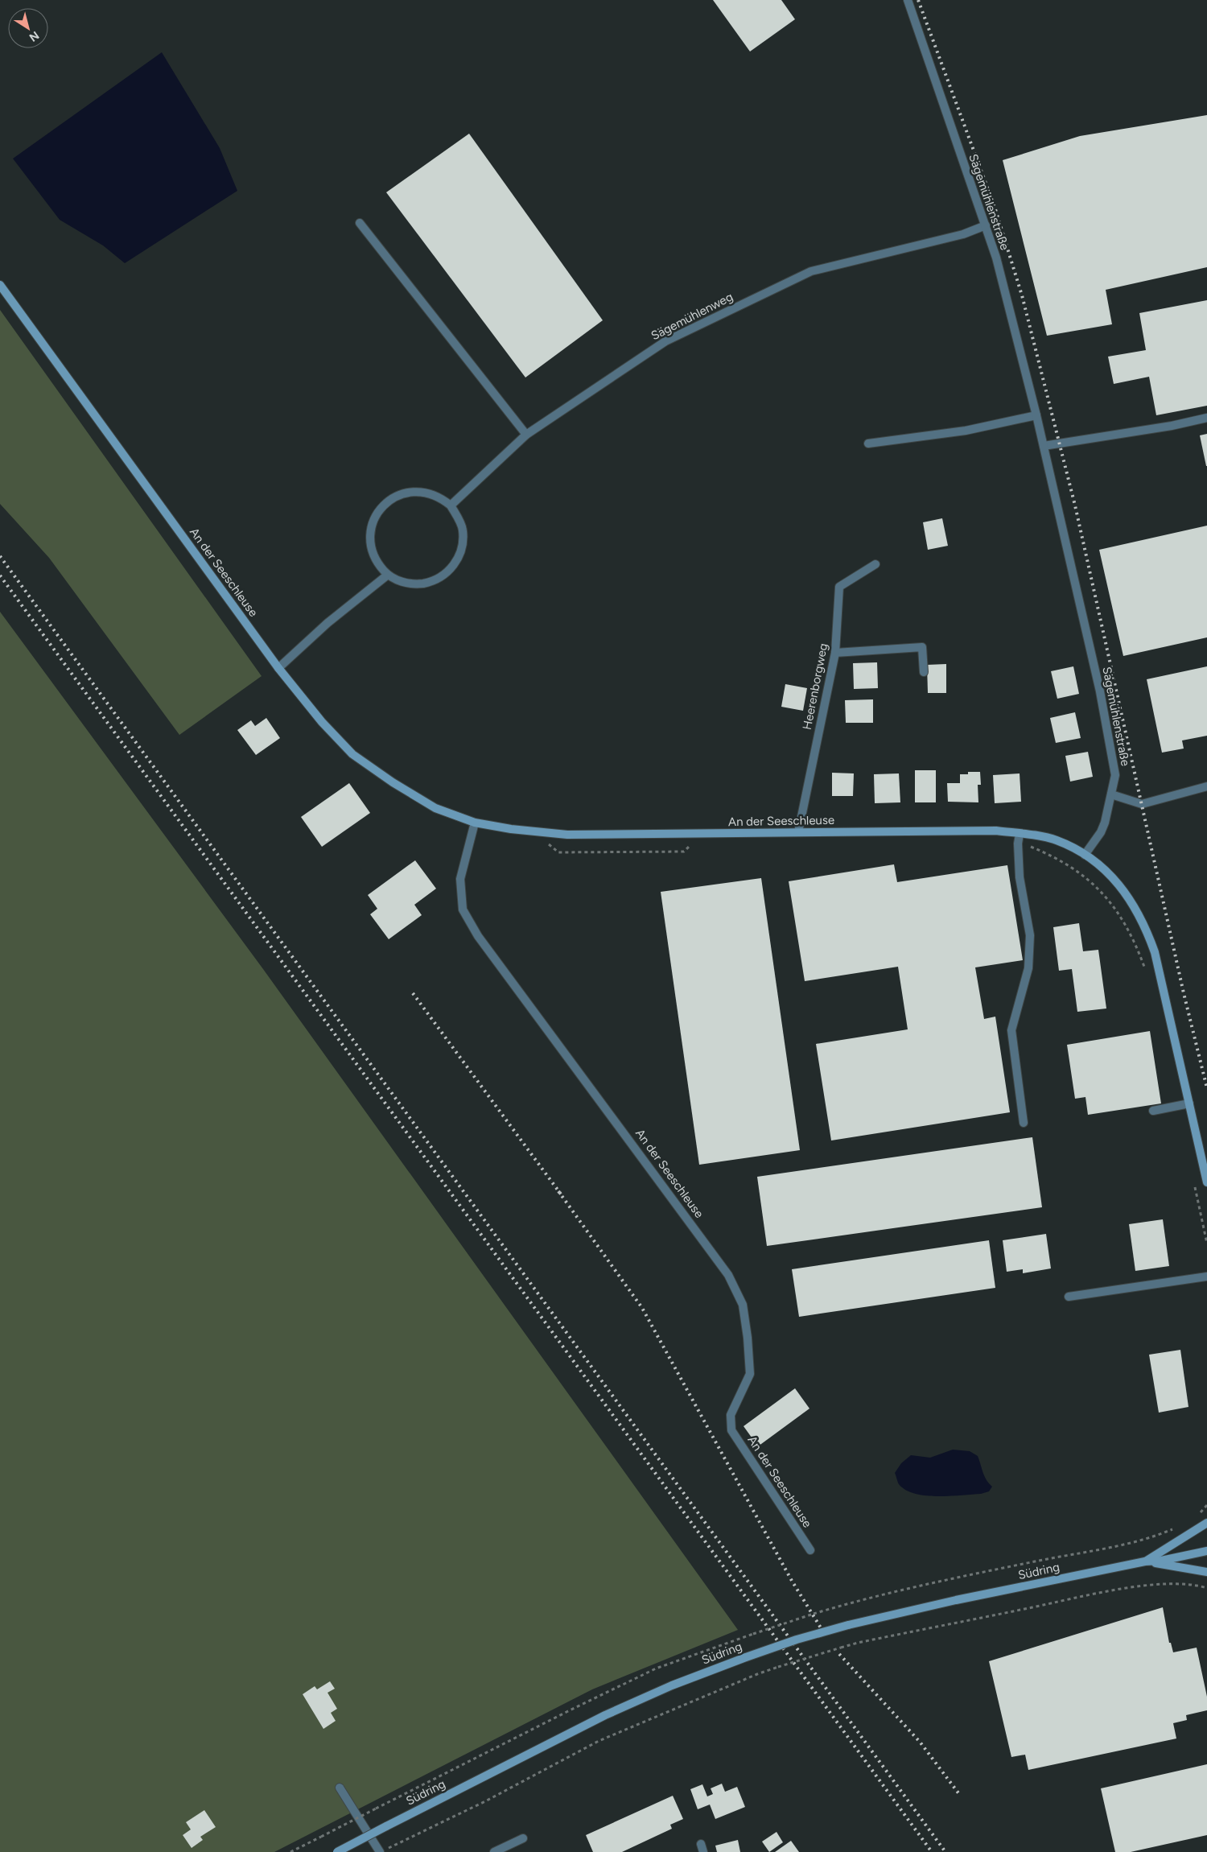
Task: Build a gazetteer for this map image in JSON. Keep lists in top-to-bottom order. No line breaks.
{"streets":{"street":["Sägemühlenstraße","Sägemühlenweg","An der Seeschleuse","Heerenborgweg","Südring"]},"crossings":[["Sägemühlenstraße","Sägemühlenweg"],["Sägemühlenstraße","An der Seeschleuse"],["An der Seeschleuse","Heerenborgweg"]],"north":"bottom right"}
